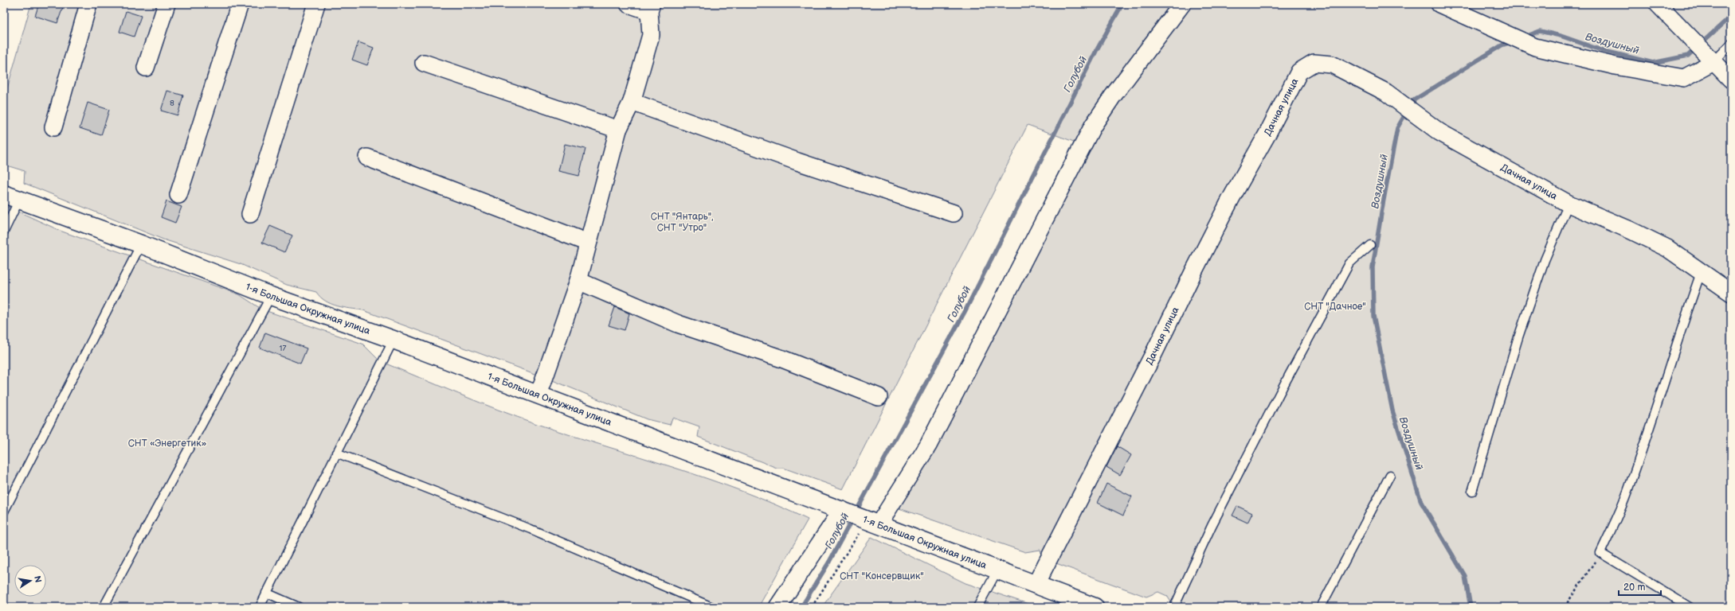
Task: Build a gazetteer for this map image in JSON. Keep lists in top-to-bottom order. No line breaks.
{"streets":{"street":["Дачная улица","1-я Большая Окружная улица"]},"crossings":[["Дачная улица","1-я Большая Окружная улица"]],"water":["Воздушный","Голубой"],"parks":["СНТ \"Янтарь\", СНТ \"Утро\"","СНТ \"Дачное\"","СНТ «Энергетик»","СНТ \"Консервщик\""],"house_numbers":["8","17"],"scale_bar":"20 m","north":"right"}
